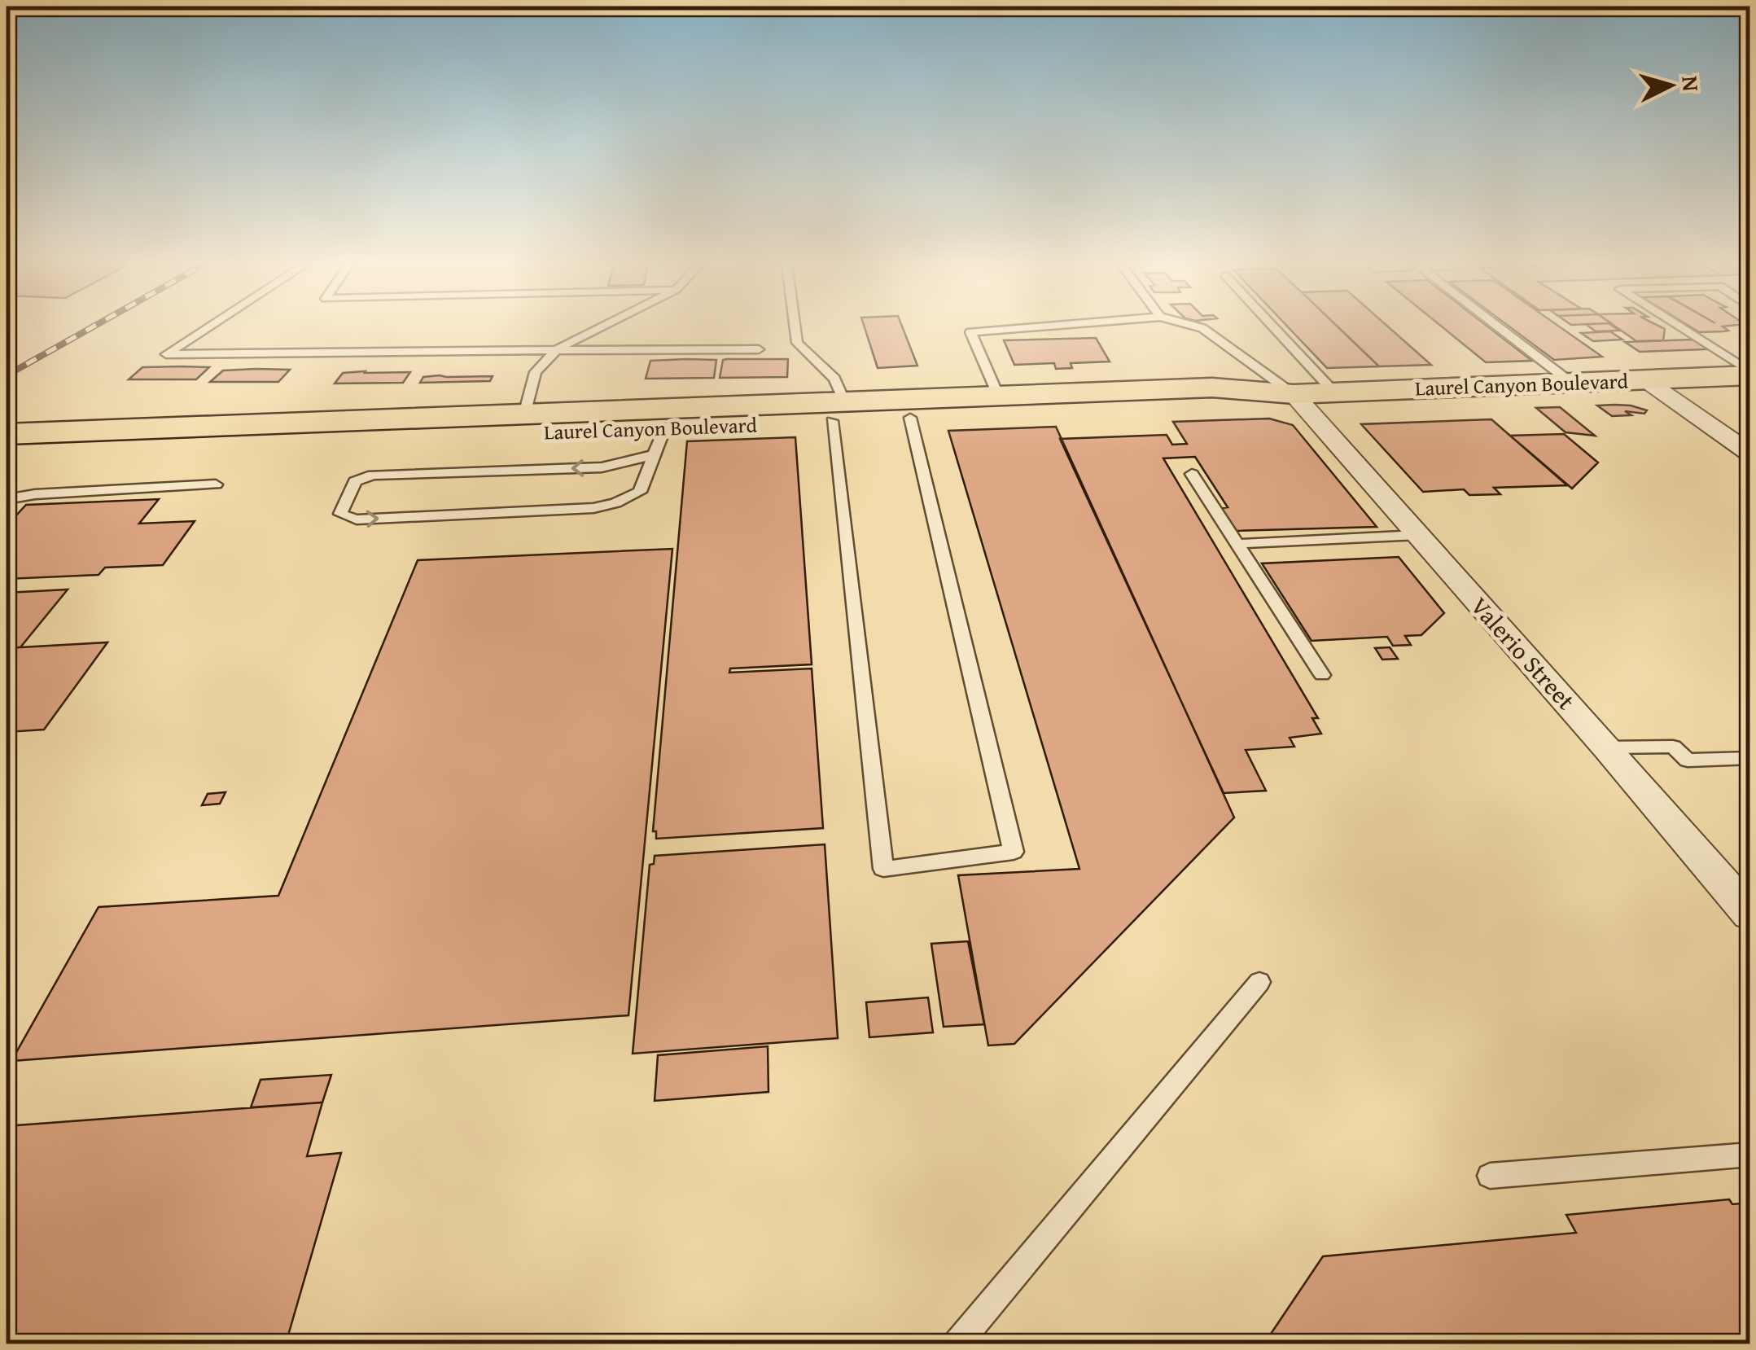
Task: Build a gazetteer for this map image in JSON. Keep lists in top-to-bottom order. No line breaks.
{"streets":{"main road":["Laurel Canyon Boulevard"],"street":["Valerio Street"]},"crossings":[["Laurel Canyon Boulevard","Valerio Street"]],"north":"right"}
